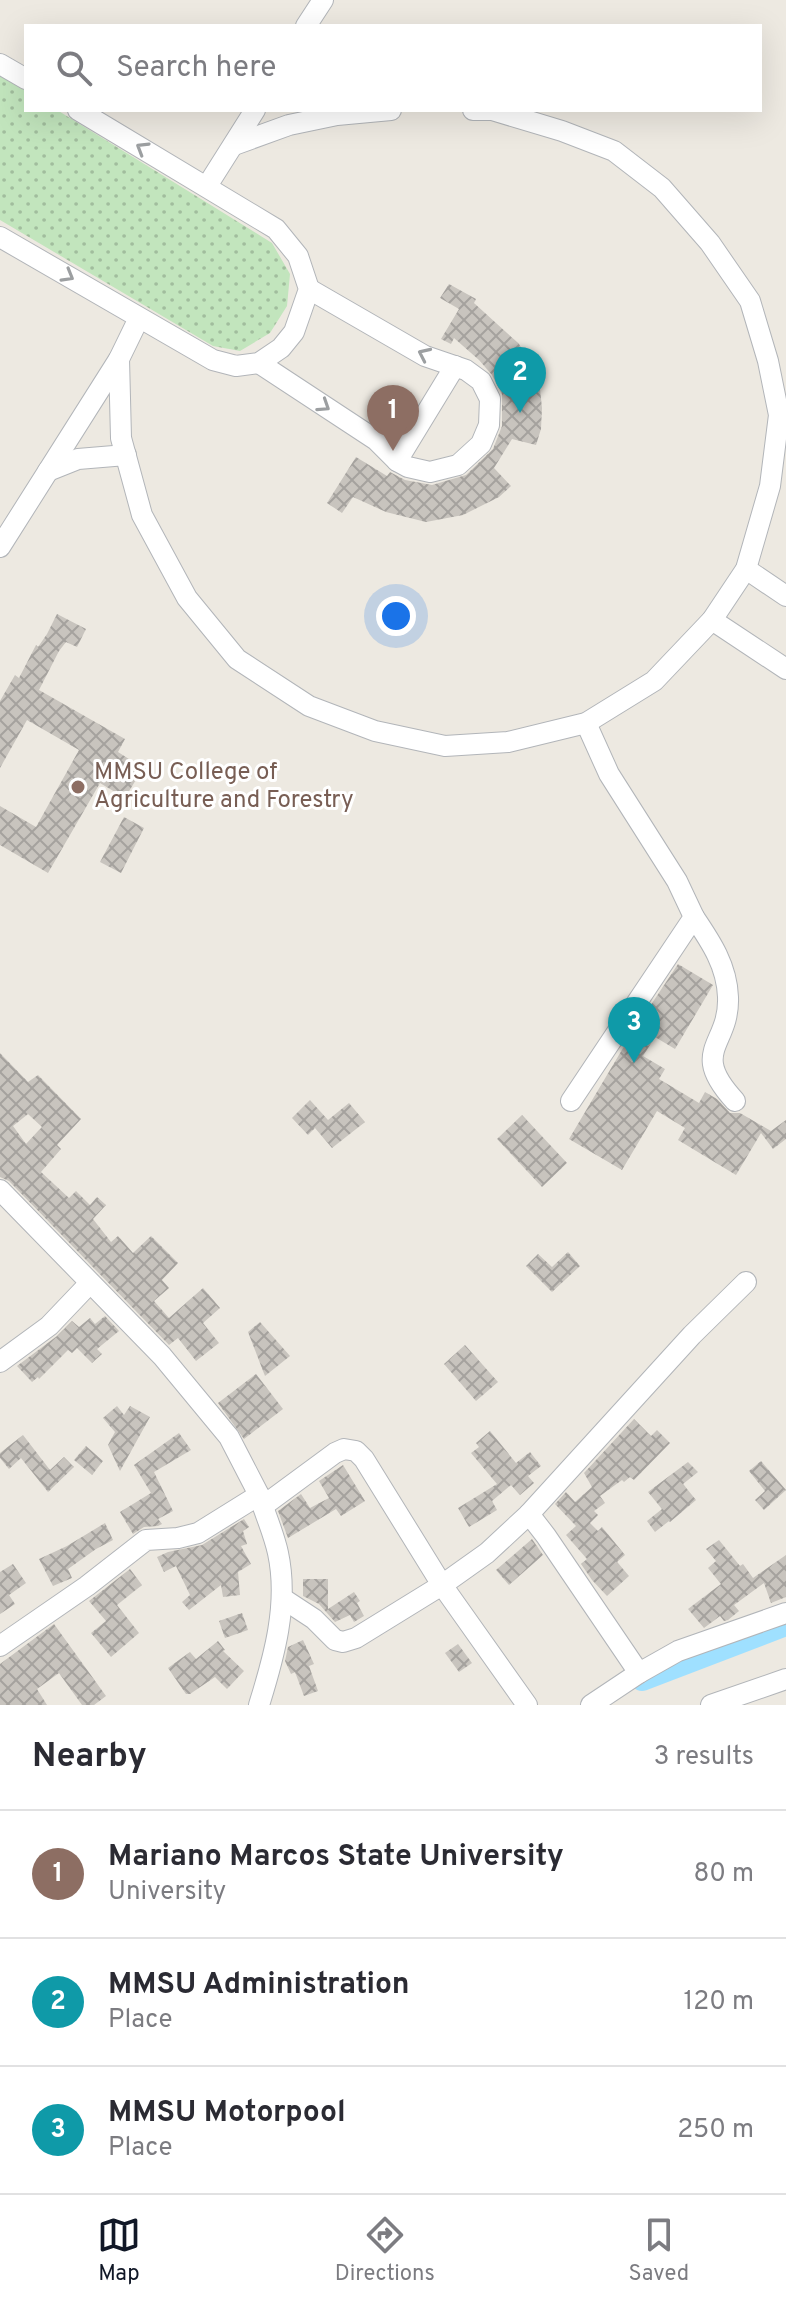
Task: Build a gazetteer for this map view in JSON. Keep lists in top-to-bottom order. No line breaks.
{"places":["MMSU College of Agriculture and Forestry"],"page":{"search":"Search here","pins":["2","1","3"],"heading":["Nearby","3 results"],"list":[{"mark":"1","name":"Mariano Marcos State University","note":"University","value":"80 m"},{"mark":"2","name":"MMSU Administration","note":"Place","value":"120 m"},{"mark":"3","name":"MMSU Motorpool","note":"Place","value":"250 m"}],"nav":["Map","Directions","Saved"]}}
